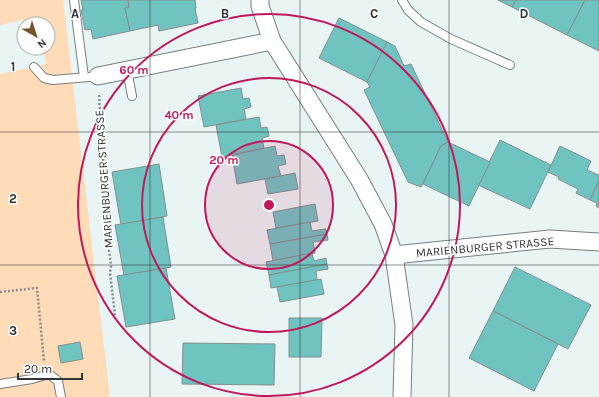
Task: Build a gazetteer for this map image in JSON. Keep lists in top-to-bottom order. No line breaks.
{"streets":{"street":["MARIENBURGER STRASSE"]},"scale_bar":"20 m","north":"bottom right","grid":{"columns":["A","B","C","D"],"rows":["1","2","3"]},"rings":["60 m","40 m","20 m"]}
